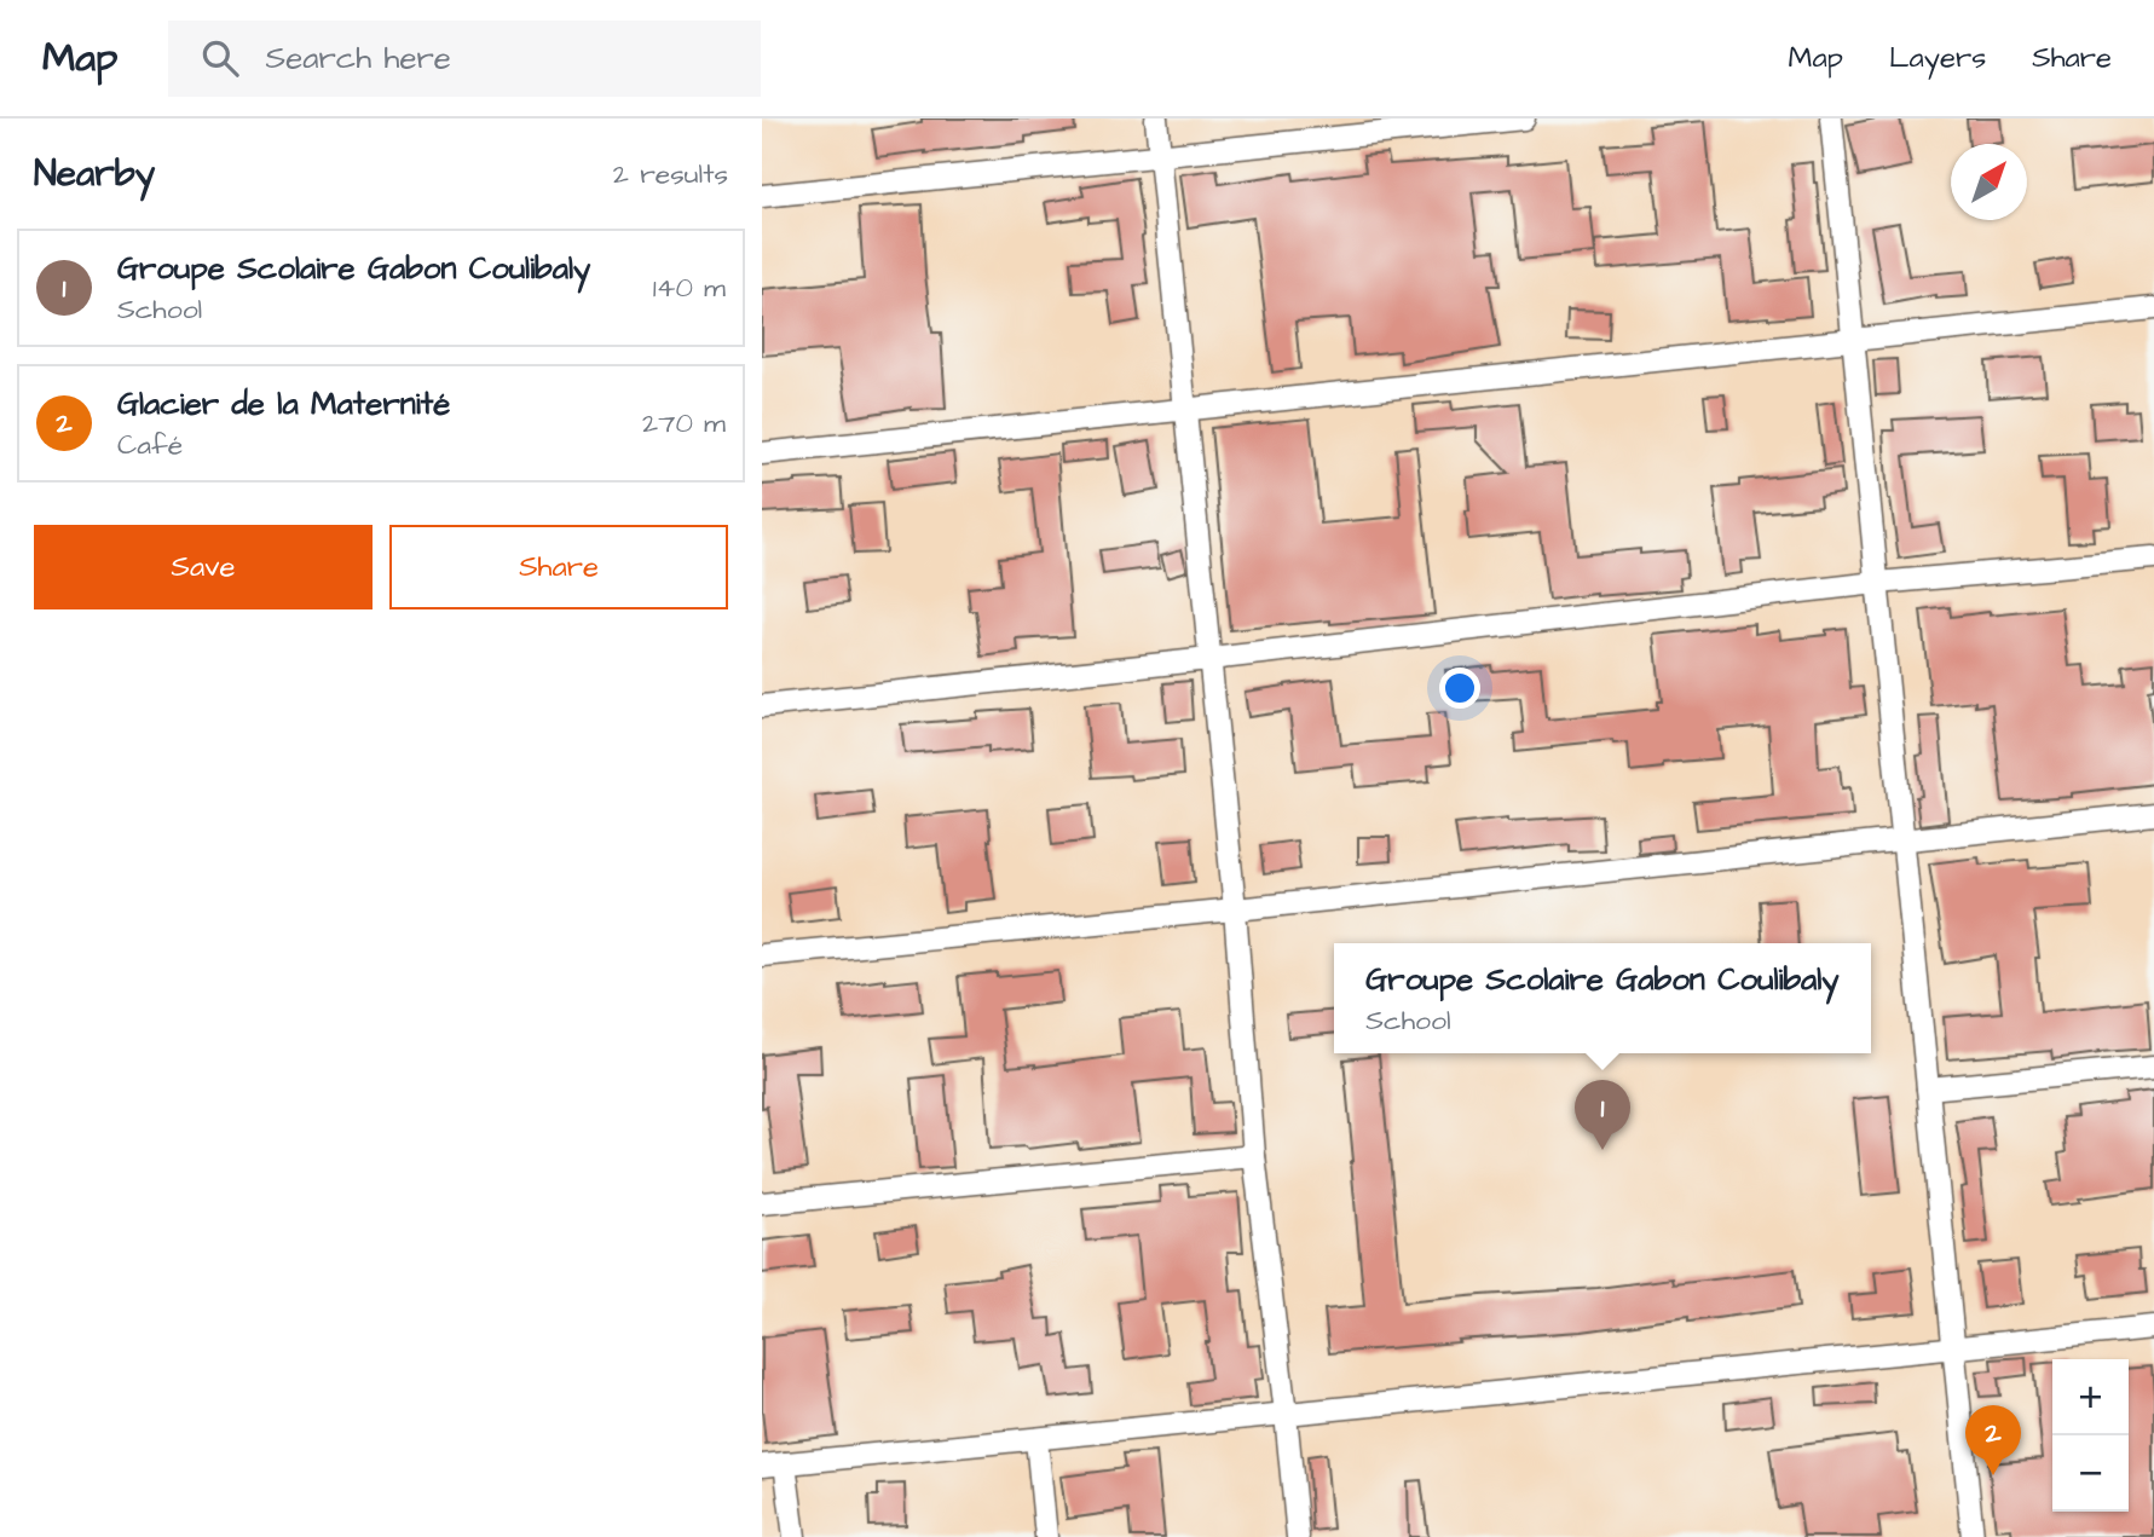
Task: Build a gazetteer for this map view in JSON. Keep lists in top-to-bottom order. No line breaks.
{"north":"top right","page":{"header":"Map","search":"Search here","nav":["Map","Layers","Share"],"heading":["Nearby","2 results"],"list":[{"mark":"1","name":"Groupe Scolaire Gabon Coulibaly","note":"School","value":"140 m"},{"mark":"2","name":"Glacier de la Maternité","note":"Café","value":"270 m"}],"buttons":["Save","Share"],"popup":["Groupe Scolaire Gabon Coulibaly","School"],"pins":["1","2"],"map_buttons":["+","−"]}}
